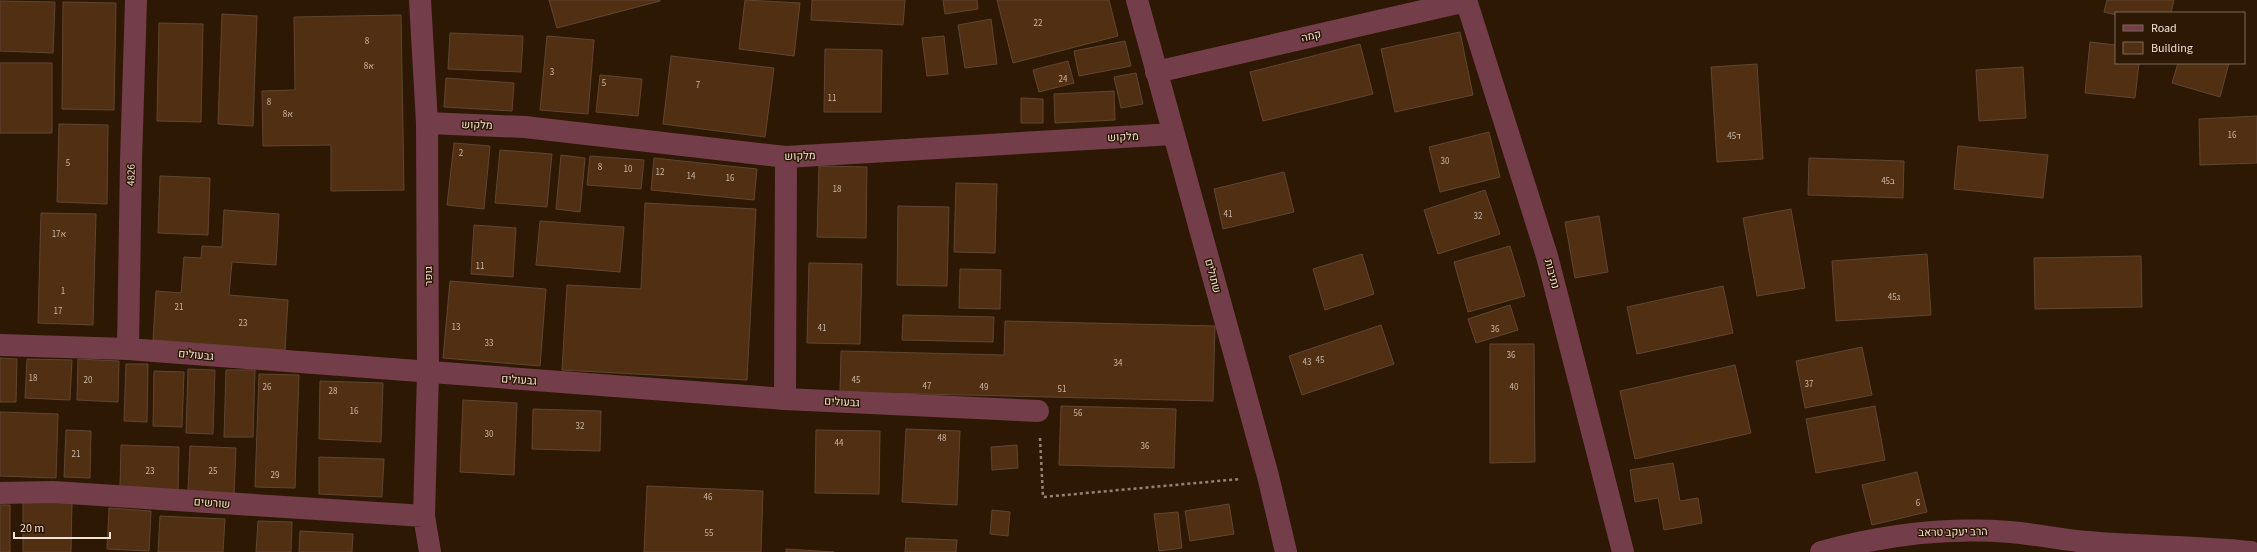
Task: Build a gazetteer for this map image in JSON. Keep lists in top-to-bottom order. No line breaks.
{"streets":{"street":["קמה","מלקוש","4826","נתיבות","גופר","שתולים","גבעולים","שורשים","הרב יעקב טראב"]},"crossings":[["קמה","נתיבות"],["קמה","שתולים"],["מלקוש","גופר"],["מלקוש","שתולים"],["4826","גבעולים"],["גופר","גבעולים"],["גופר","שורשים"]],"house_numbers":["22","8","8א","3","24","5","7","11","8","8א","16","45ד","2","30","5","8","10","12","14","16","45ב","18","41","32","17א","11","1","45ג","21","17","23","13","41","36","33","36","45","43","34","18","20","45","37","47","26","49","40","51","28","16","56","32","30","48","44","36","21","23","25","29","46","6","55"],"legend":["Road","Building"],"scale_bar":"20 m"}
